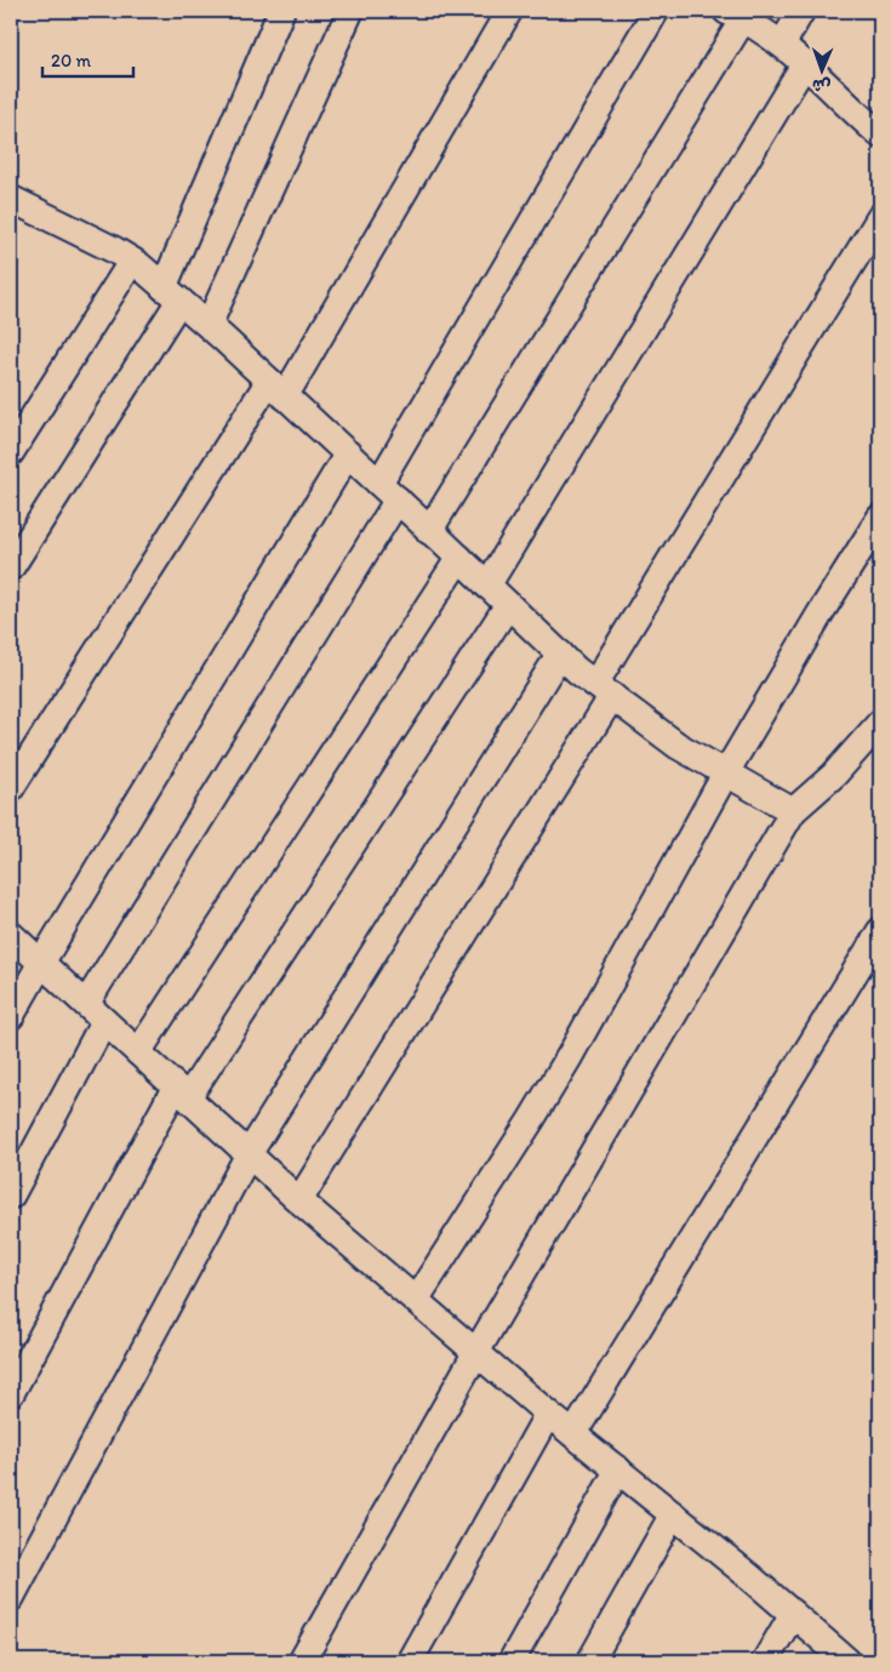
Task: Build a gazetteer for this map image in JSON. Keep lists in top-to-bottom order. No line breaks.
{"scale_bar":"20 m","north":"bottom"}
